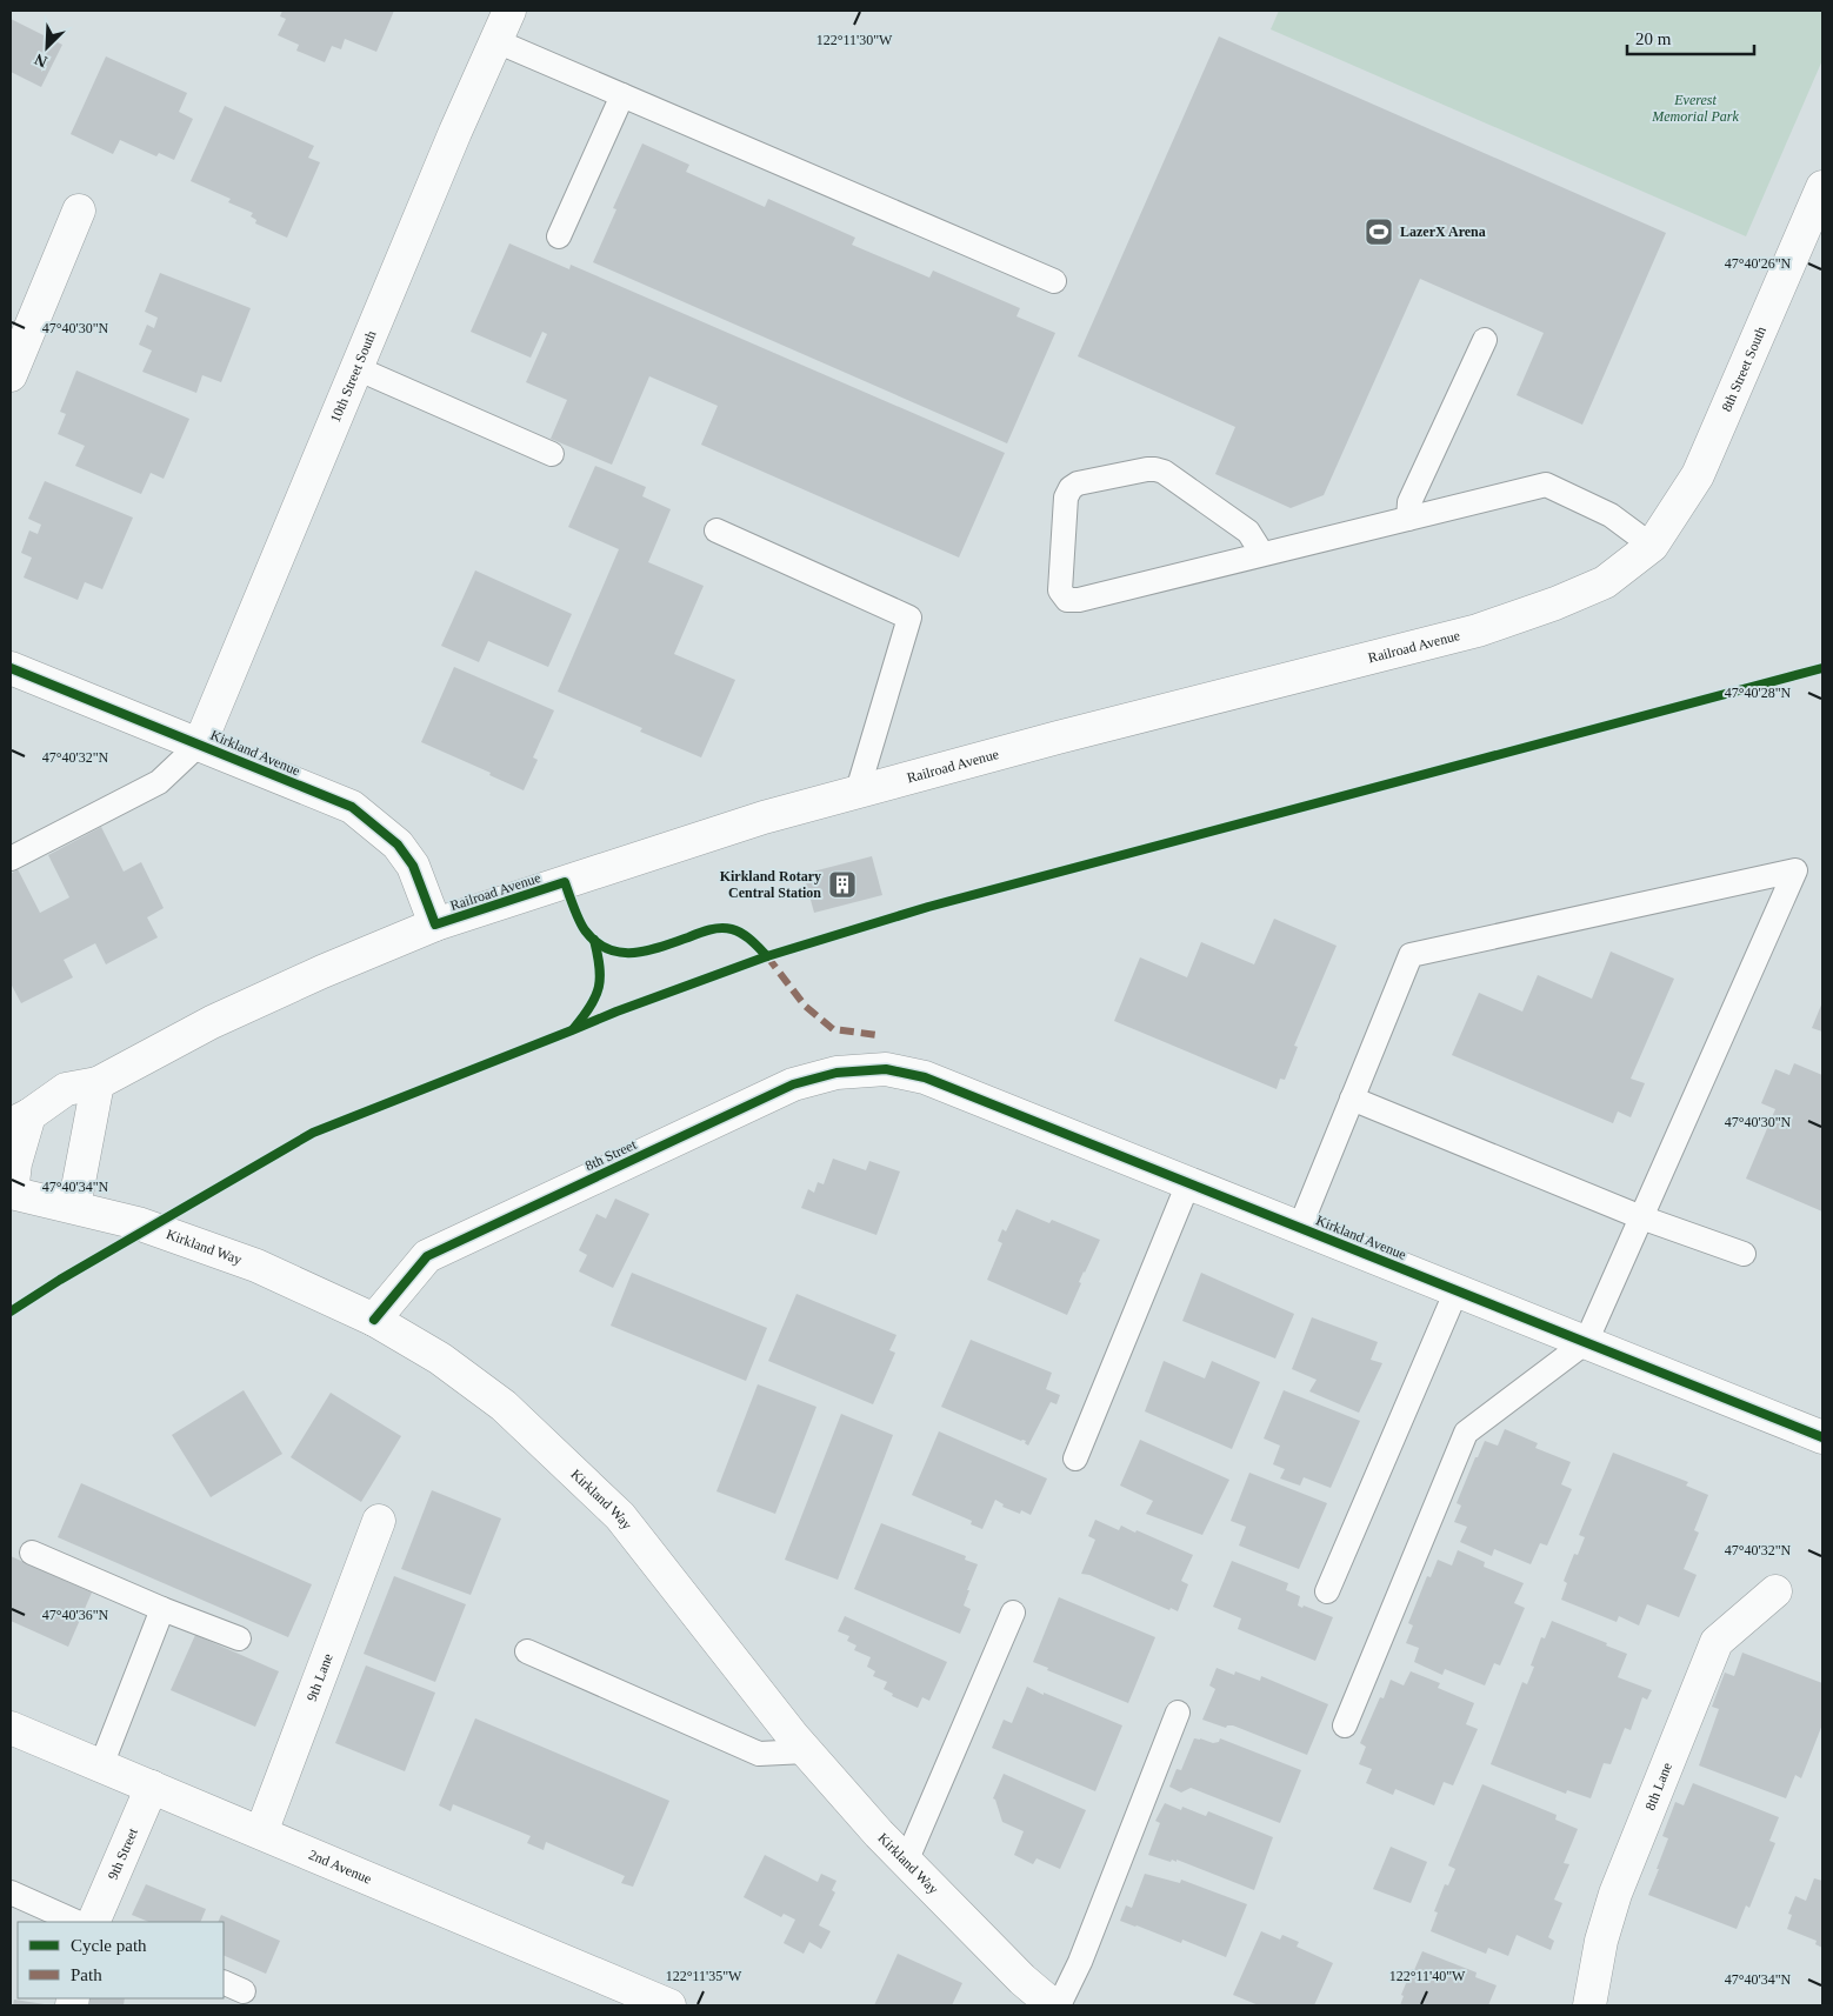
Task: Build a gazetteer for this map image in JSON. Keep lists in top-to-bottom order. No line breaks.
{"streets":{"street":["8th Street South","10th Street South","Railroad Avenue","Kirkland Avenue","8th Street","Kirkland Way","9th Lane","8th Lane","9th Street","2nd Avenue"]},"crossings":[["8th Street South","Railroad Avenue"],["10th Street South","Kirkland Avenue"],["Railroad Avenue","Kirkland Avenue"],["Railroad Avenue","Kirkland Way"],["Kirkland Avenue","8th Street"],["8th Street","Kirkland Way"],["9th Lane","2nd Avenue"],["9th Street","2nd Avenue"]],"parks":["Everest Memorial Park"],"places":{"sports":["LazerX Arena"],"building":["Kirkland Rotary Central Station"]},"legend":["Cycle path","Path"],"scale_bar":"20 m","north":"bottom left","coordinates":["122°11'30\"W","47°40'26\"N","47°40'30\"N","47°40'28\"N","47°40'32\"N","47°40'34\"N","47°40'36\"N","122°11'35\"W","122°11'40\"W"]}
